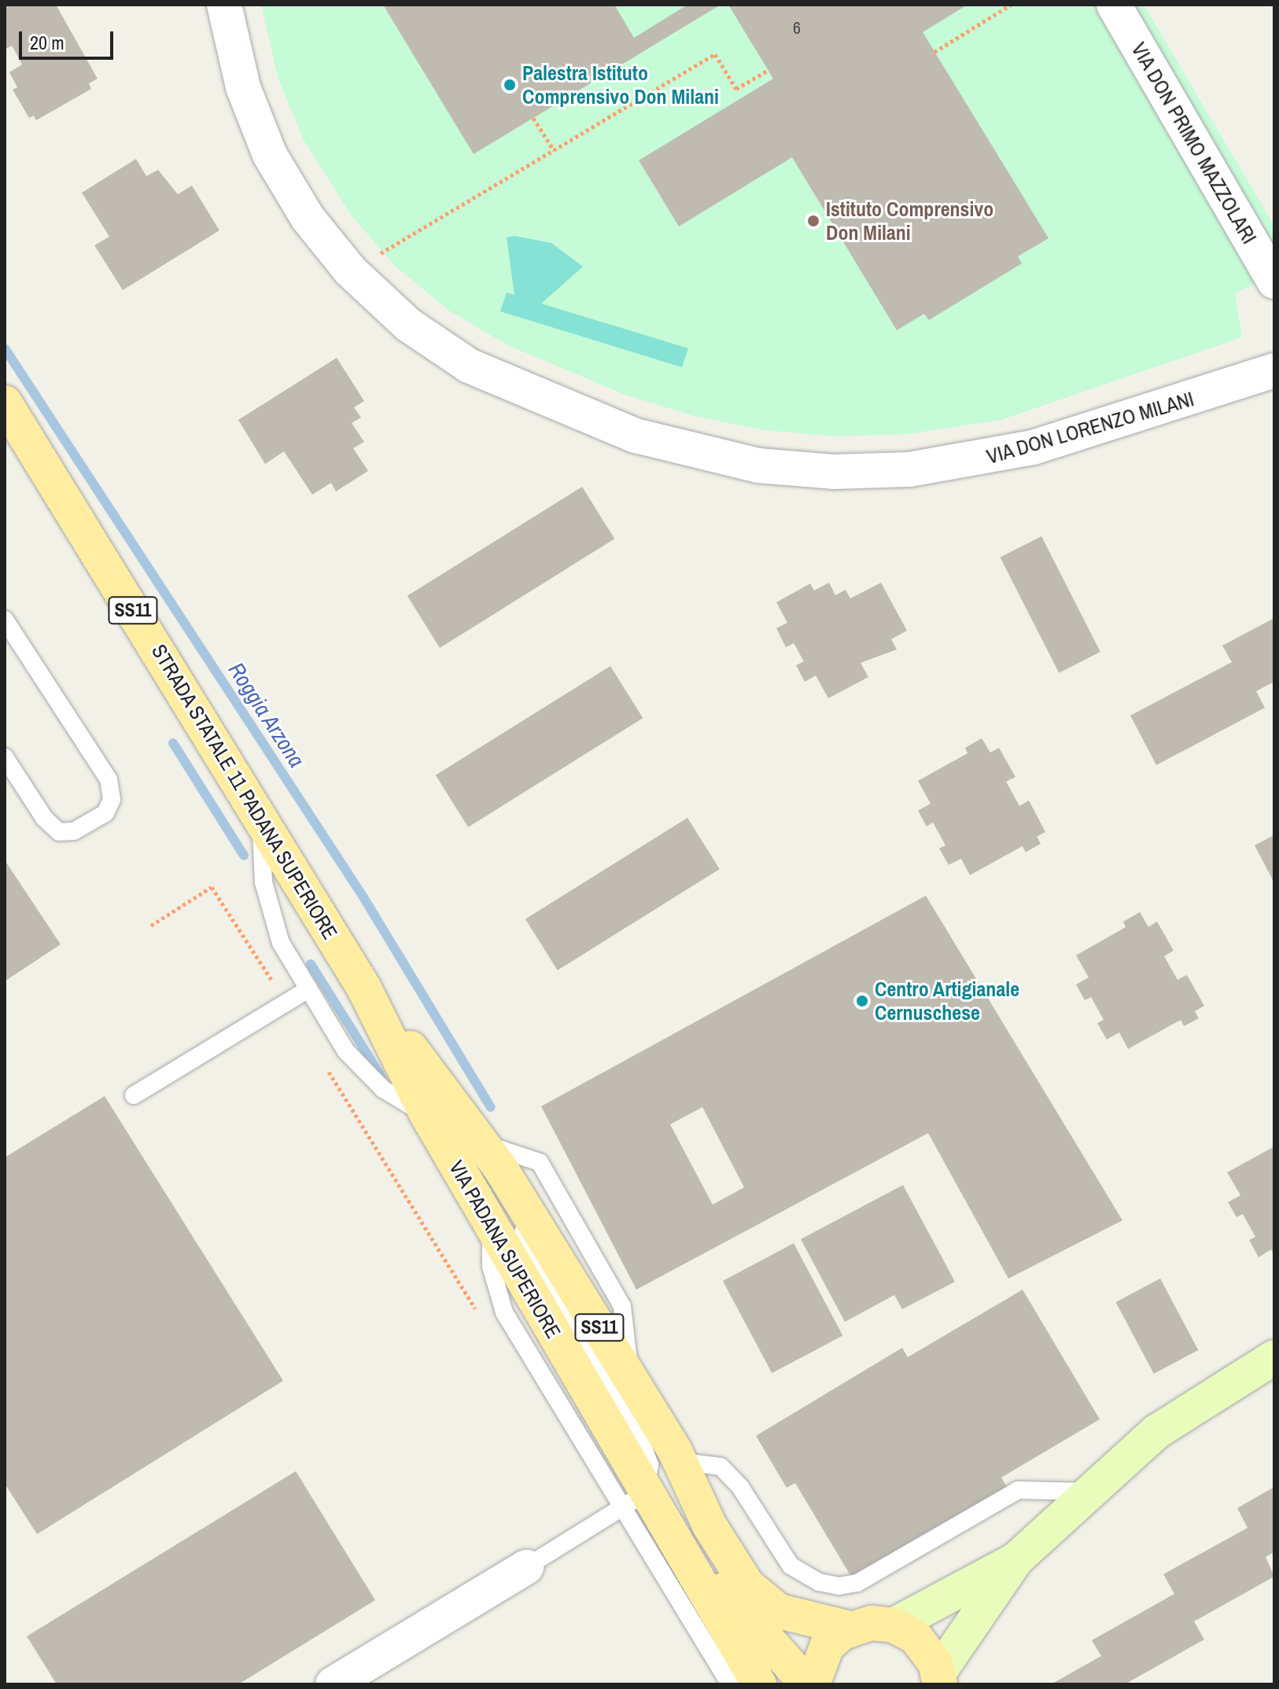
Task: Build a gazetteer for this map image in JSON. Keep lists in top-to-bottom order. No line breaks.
{"streets":{"main road":["SS11","STRADA STATALE 11 PADANA SUPERIORE","VIA PADANA SUPERIORE"],"street":["VIA DON PRIMO MAZZOLARI","VIA DON LORENZO MILANI"]},"crossings":[["SS11","VIA PADANA SUPERIORE"],["STRADA STATALE 11 PADANA SUPERIORE","VIA PADANA SUPERIORE"]],"water":["Roggia Arzona"],"places":["Palestra Istituto Comprensivo Don Milani","Istituto Comprensivo Don Milani","Centro Artigianale Cernuschese"],"house_numbers":["6"],"scale_bar":"20 m"}
